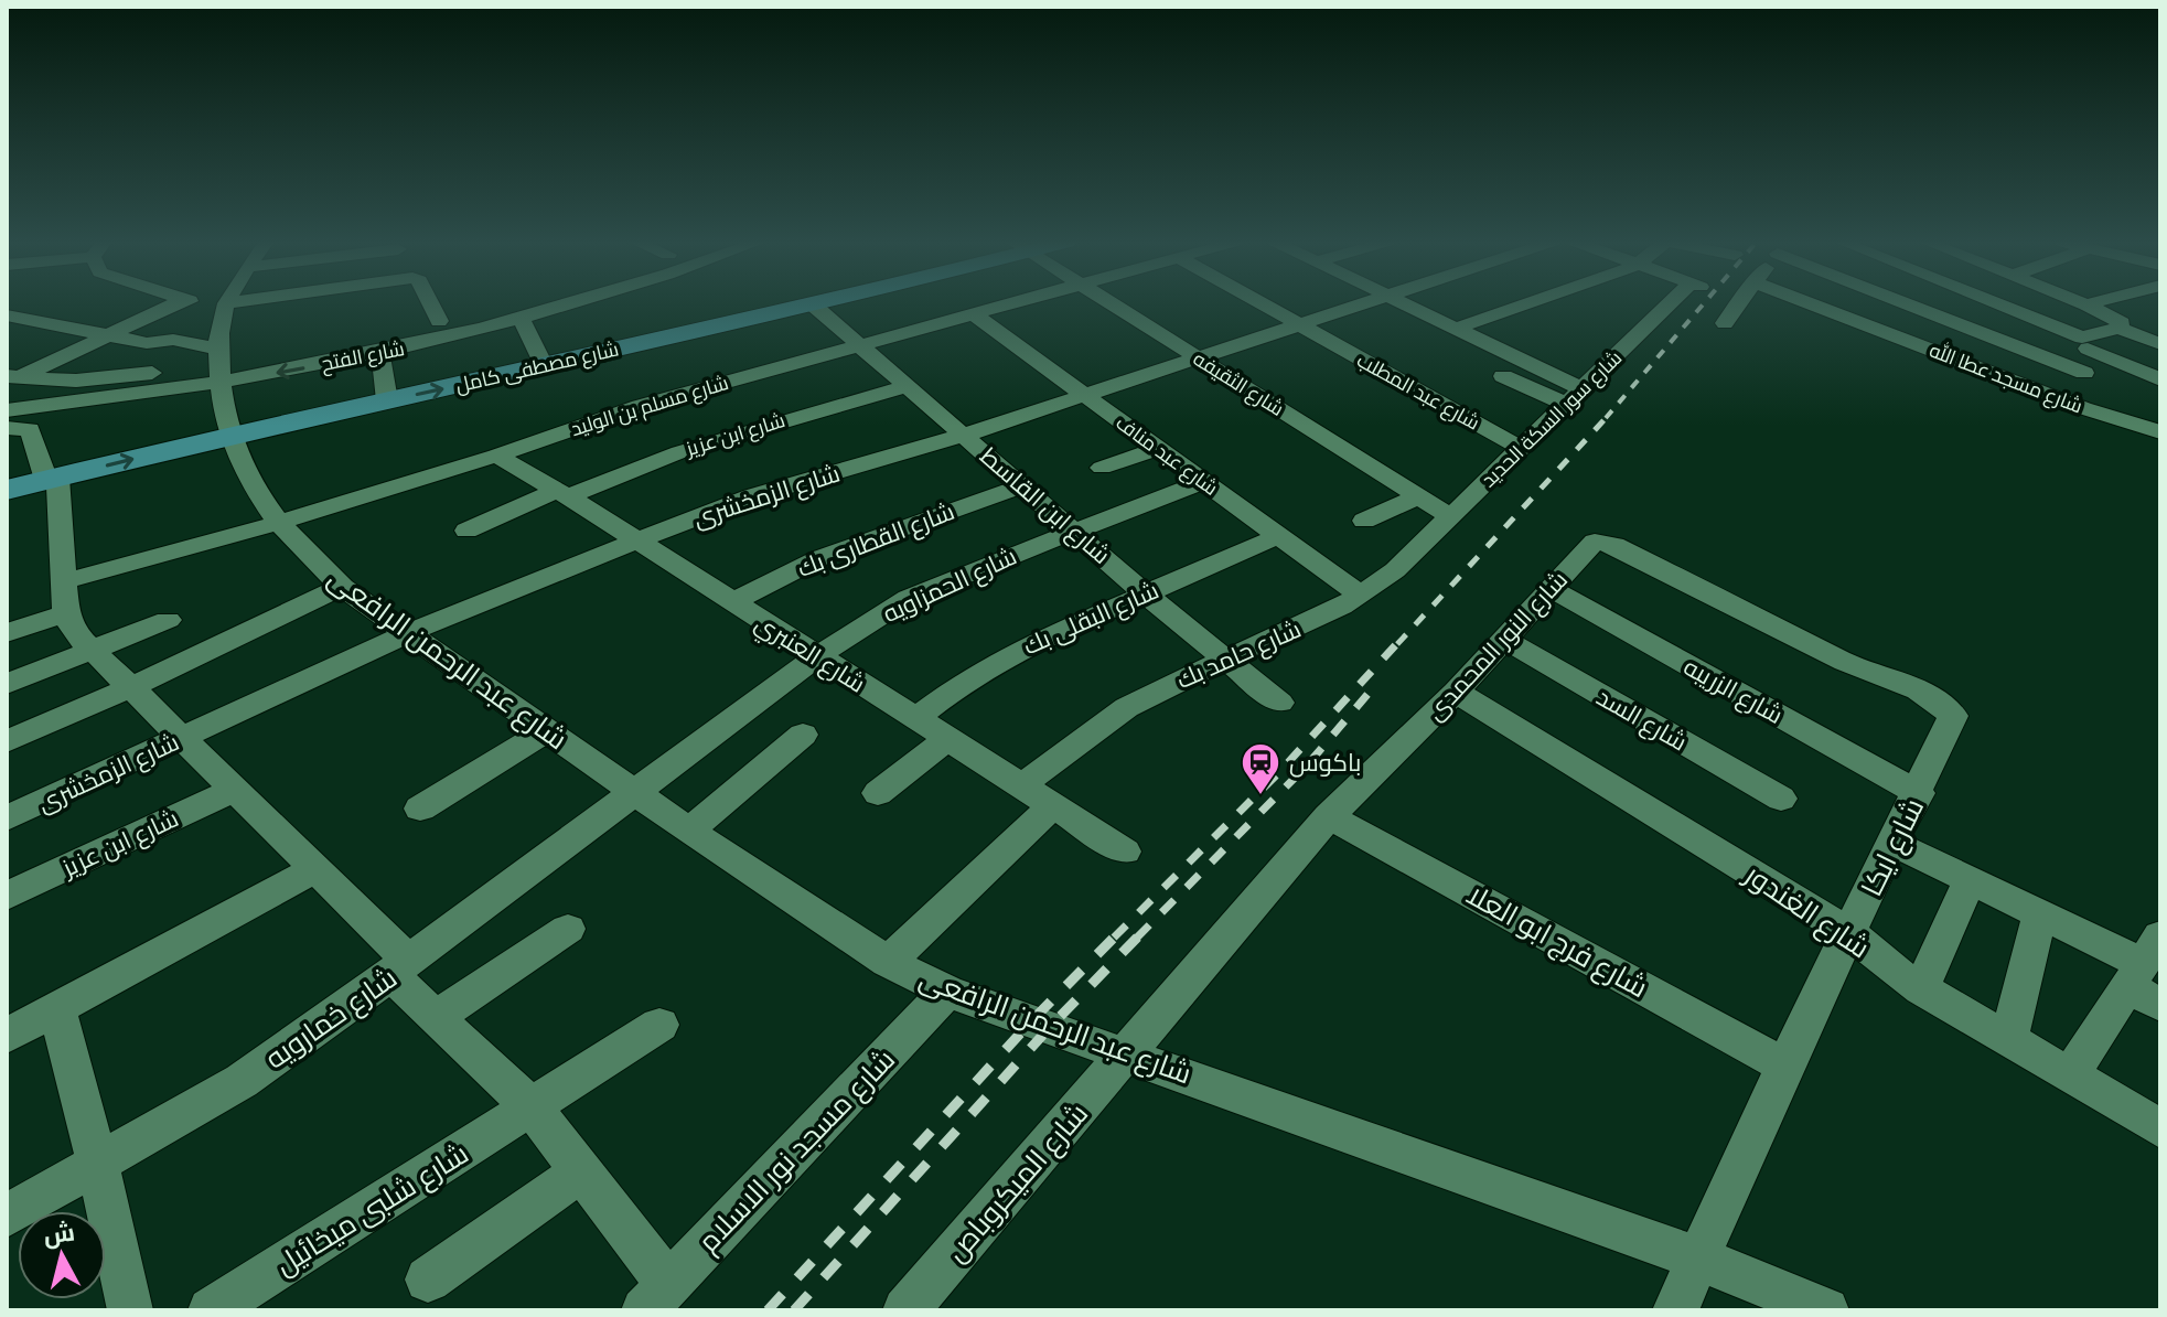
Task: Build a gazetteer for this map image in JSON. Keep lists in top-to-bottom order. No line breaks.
{"streets":{"main road":["شارع مصطفى كامل"],"street":["شارع الفتح","شارع مسجد عطا الله","شارع الثقيفه","شارع عبد المطلب","شارع مسلم بن الوليد","شارع سور السكة الحديد","شارع ابن عزيز","شارع عبد مناف","شارع الزمخشرى","شارع ابن القاسط","شارع القطارى بك","شارع الحمزاويه","شارع البقلى بك","شارع النور المحمدى","شارع العنبري","شارع حامد بك","شارع عبد الرحمن الرافعى","شارع الزريبه","شارع السد","شارع ايكا","شارع الغندور","شارع فرج ابو العلا","شارع خمارويه","شارع مسجد نور الاسلام","شارع الميكروباص","شارع شلبى ميخائيل"]},"crossings":[["شارع الفتح","شارع عبد الرحمن الرافعى"],["شارع مصطفى كامل","شارع ابن القاسط"],["شارع مصطفى كامل","شارع عبد الرحمن الرافعى"],["شارع الثقيفه","شارع سور السكة الحديد"],["شارع الثقيفه","شارع الزمخشرى"],["شارع الثقيفه","شارع حامد بك"],["شارع عبد المطلب","شارع سور السكة الحديد"],["شارع عبد المطلب","شارع الزمخشرى"],["شارع مسلم بن الوليد","شارع عبد مناف"],["شارع مسلم بن الوليد","شارع ابن القاسط"],["شارع مسلم بن الوليد","شارع العنبري"],["شارع مسلم بن الوليد","شارع عبد الرحمن الرافعى"],["شارع سور السكة الحديد","شارع حامد بك"],["شارع ابن عزيز","شارع ابن القاسط"],["شارع ابن عزيز","شارع العنبري"],["شارع عبد مناف","شارع الزمخشرى"],["شارع عبد مناف","شارع الحمزاويه"],["شارع عبد مناف","شارع البقلى بك"],["شارع عبد مناف","شارع حامد بك"],["شارع الزمخشرى","شارع ابن القاسط"],["شارع الزمخشرى","شارع العنبري"],["شارع الزمخشرى","شارع عبد الرحمن الرافعى"],["شارع ابن القاسط","شارع القطارى بك"],["شارع ابن القاسط","شارع الحمزاويه"],["شارع ابن القاسط","شارع البقلى بك"],["شارع ابن القاسط","شارع حامد بك"],["شارع القطارى بك","شارع العنبري"],["شارع الحمزاويه","شارع العنبري"],["شارع الحمزاويه","شارع عبد الرحمن الرافعى"],["شارع الحمزاويه","شارع خمارويه"],["شارع البقلى بك","شارع العنبري"],["شارع النور المحمدى","شارع عبد الرحمن الرافعى"],["شارع النور المحمدى","شارع الزريبه"],["شارع النور المحمدى","شارع السد"],["شارع النور المحمدى","شارع ايكا"],["شارع النور المحمدى","شارع الغندور"],["شارع النور المحمدى","شارع فرج ابو العلا"],["شارع النور المحمدى","شارع الميكروباص"],["شارع العنبري","شارع حامد بك"],["شارع عبد الرحمن الرافعى","شارع ايكا"],["شارع عبد الرحمن الرافعى","شارع خمارويه"],["شارع عبد الرحمن الرافعى","شارع مسجد نور الاسلام"],["شارع عبد الرحمن الرافعى","شارع الميكروباص"],["شارع الزريبه","شارع ايكا"],["شارع ايكا","شارع الغندور"],["شارع ايكا","شارع فرج ابو العلا"]],"one_way":["شارع مصطفى كامل"],"places":{"station":["باكوس"]},"north":"top"}
